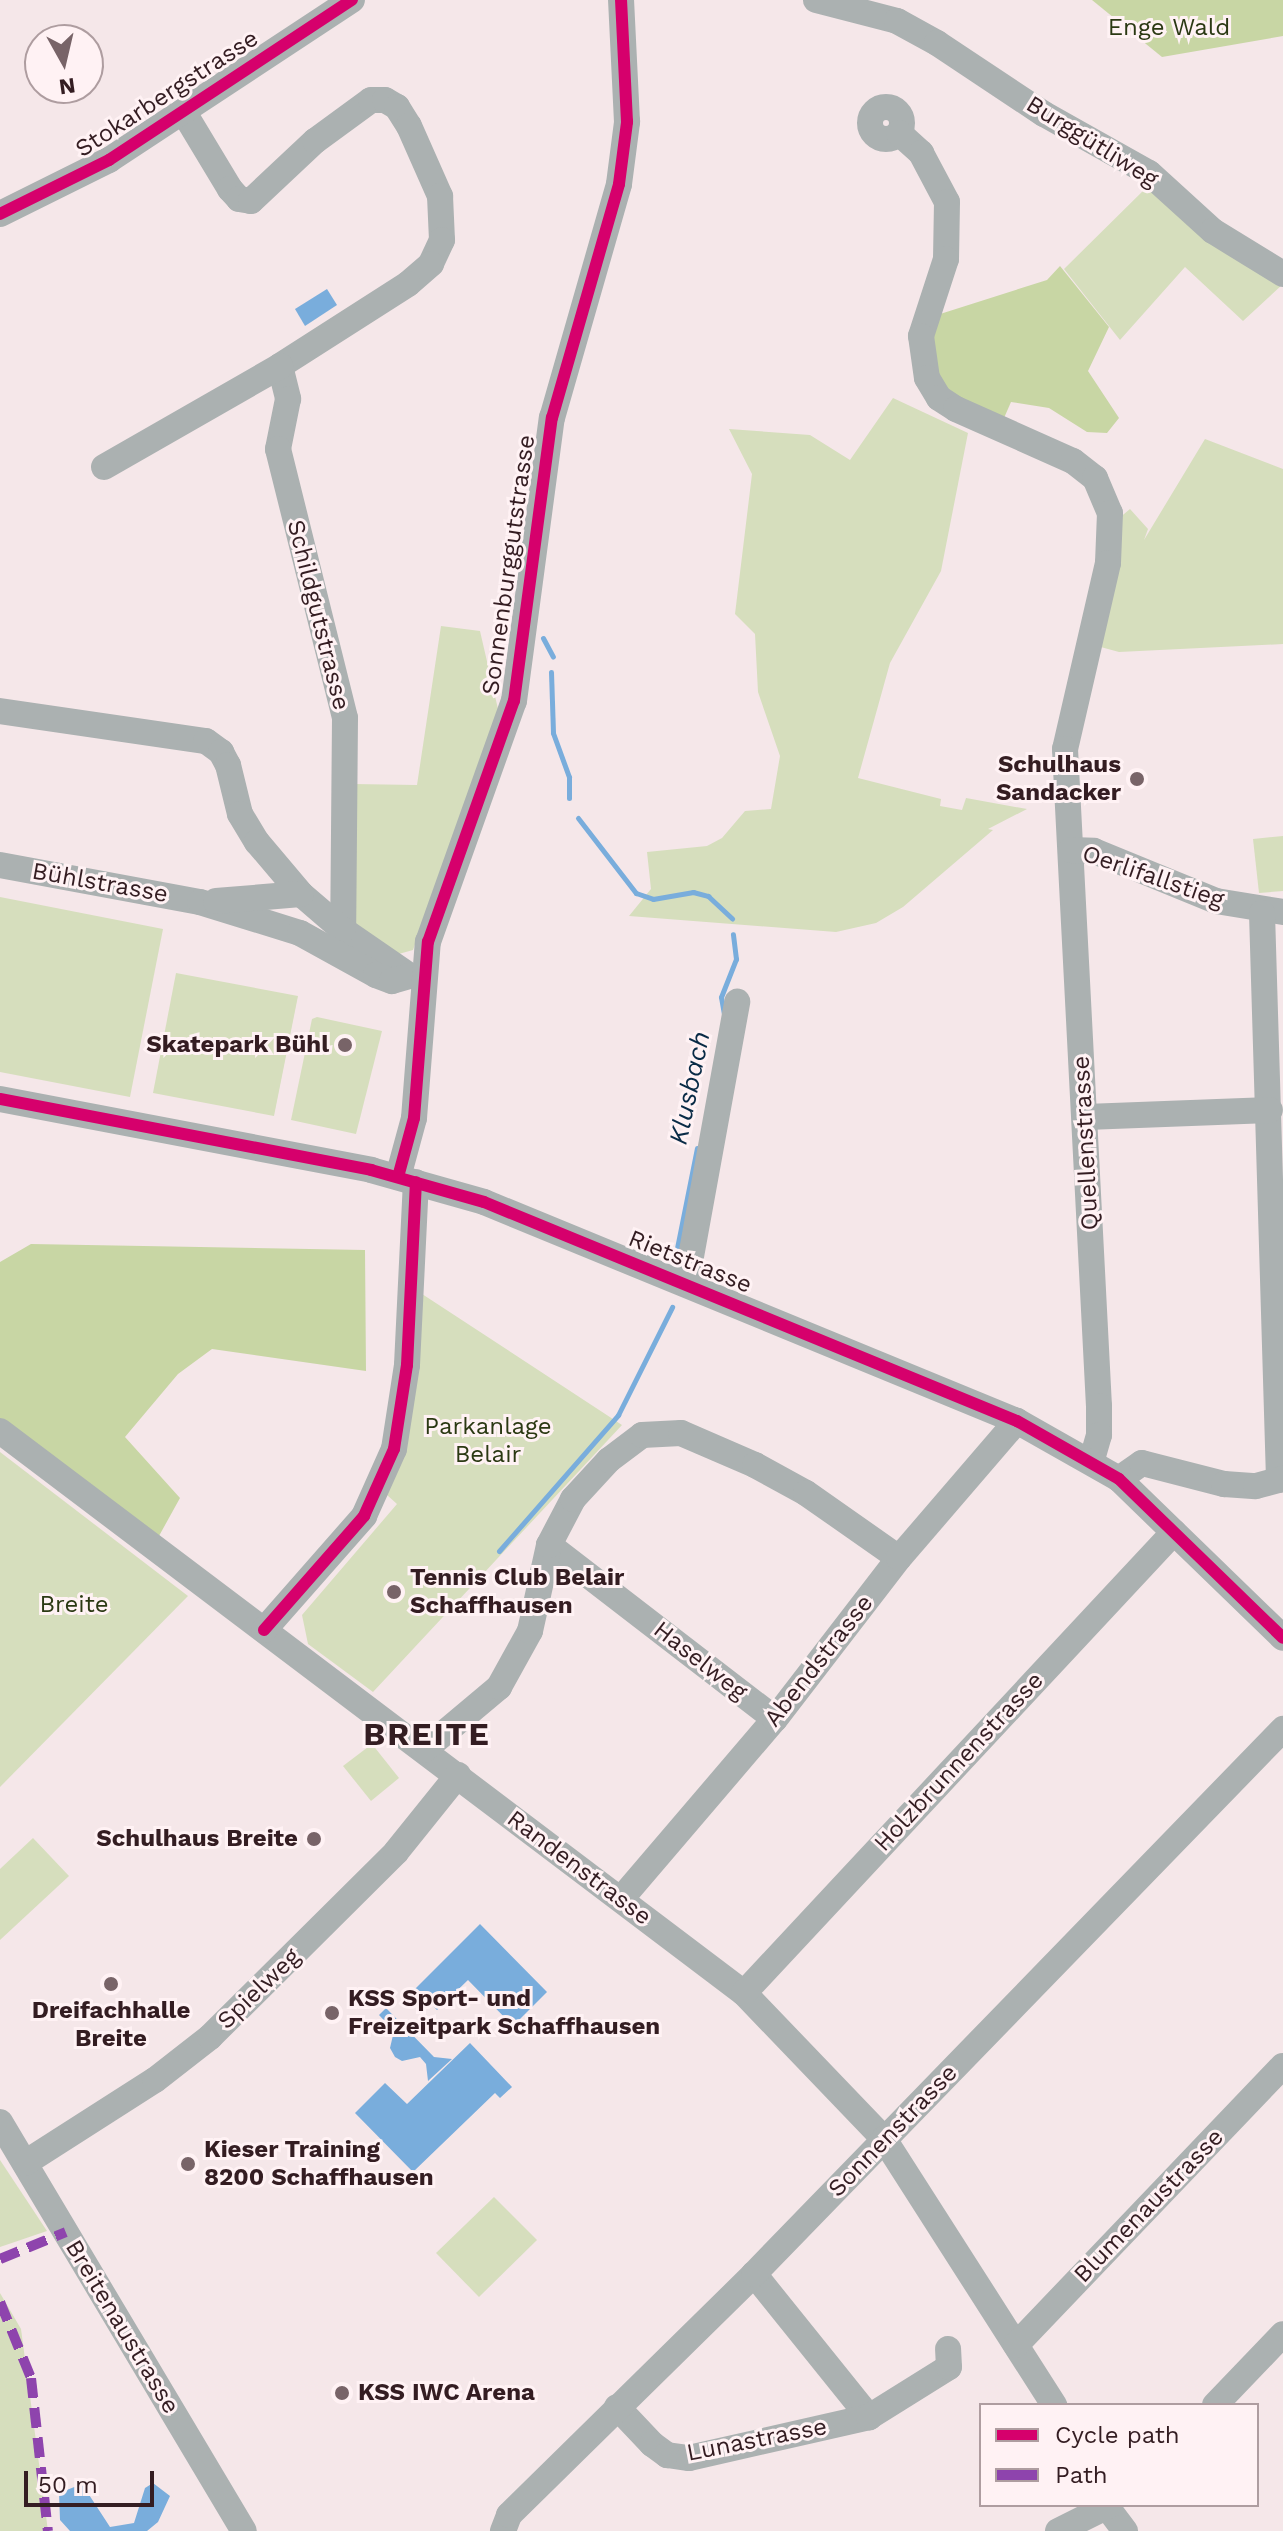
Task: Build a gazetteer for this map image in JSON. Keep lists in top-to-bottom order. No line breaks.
{"streets":{"street":["Stokarbergstrasse","Burggütliweg","Sonnenburggutstrasse","Schildgutstrasse","Oerlifallstieg","Bühlstrasse","Quellenstrasse","Rietstrasse","Haselweg","Abendstrasse","Holzbrunnenstrasse","Randenstrasse","Spielweg","Sonnenstrasse","Blumenaustrasse","Breitenaustrasse","Lunastrasse"]},"crossings":[["Sonnenburggutstrasse","Bühlstrasse"],["Sonnenburggutstrasse","Rietstrasse"],["Sonnenburggutstrasse","Randenstrasse"],["Oerlifallstieg","Quellenstrasse"],["Quellenstrasse","Rietstrasse"],["Rietstrasse","Abendstrasse"],["Rietstrasse","Holzbrunnenstrasse"],["Haselweg","Abendstrasse"],["Abendstrasse","Randenstrasse"],["Holzbrunnenstrasse","Randenstrasse"],["Randenstrasse","Spielweg"],["Randenstrasse","Sonnenstrasse"],["Randenstrasse","Blumenaustrasse"],["Spielweg","Breitenaustrasse"],["Sonnenstrasse","Lunastrasse"]],"districts":["BREITE"],"water":["Klusbach"],"parks":["Enge Wald","Parkanlage Belair","Breite"],"places":["Schulhaus Sandacker","Skatepark Bühl","Tennis Club Belair Schaffhausen","Schulhaus Breite","Dreifachhalle Breite","KSS Sport- und Freizeitpark Schaffhausen","Kieser Training 8200 Schaffhausen","KSS IWC Arena"],"legend":["Cycle path","Path"],"scale_bar":"50 m","north":"bottom"}
